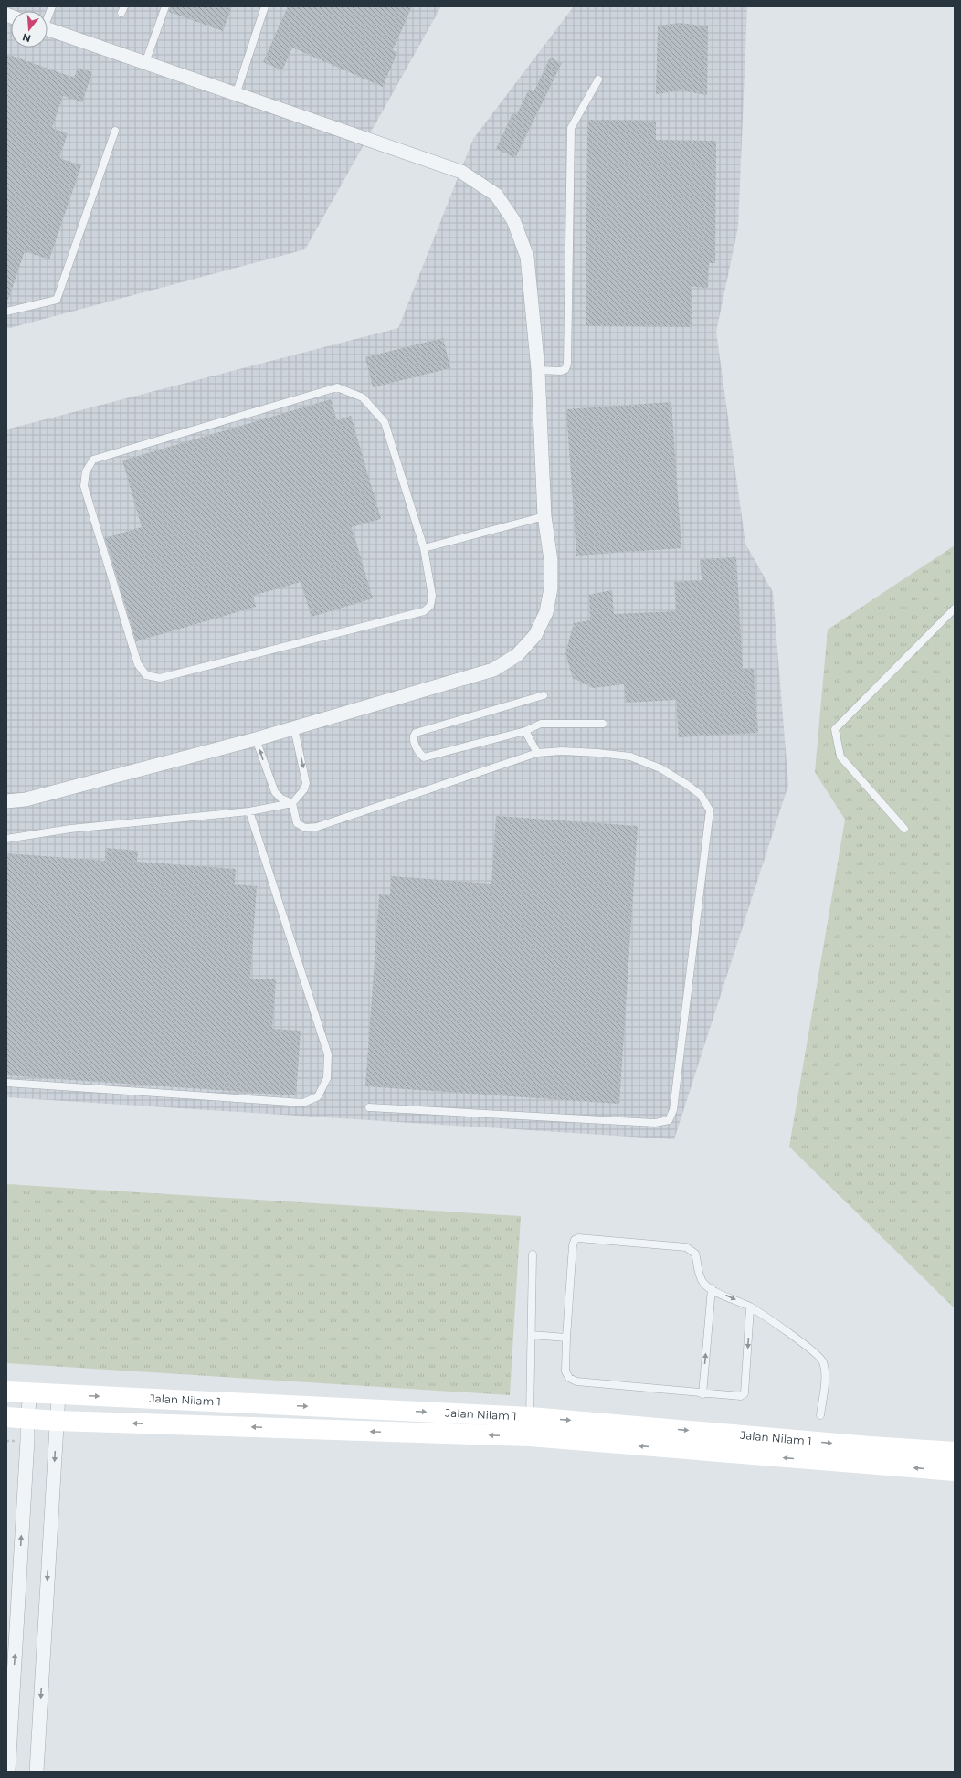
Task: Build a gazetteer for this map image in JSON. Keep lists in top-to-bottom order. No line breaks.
{"streets":{"main road":["Jalan Nilam 1"]},"north":"bottom"}
